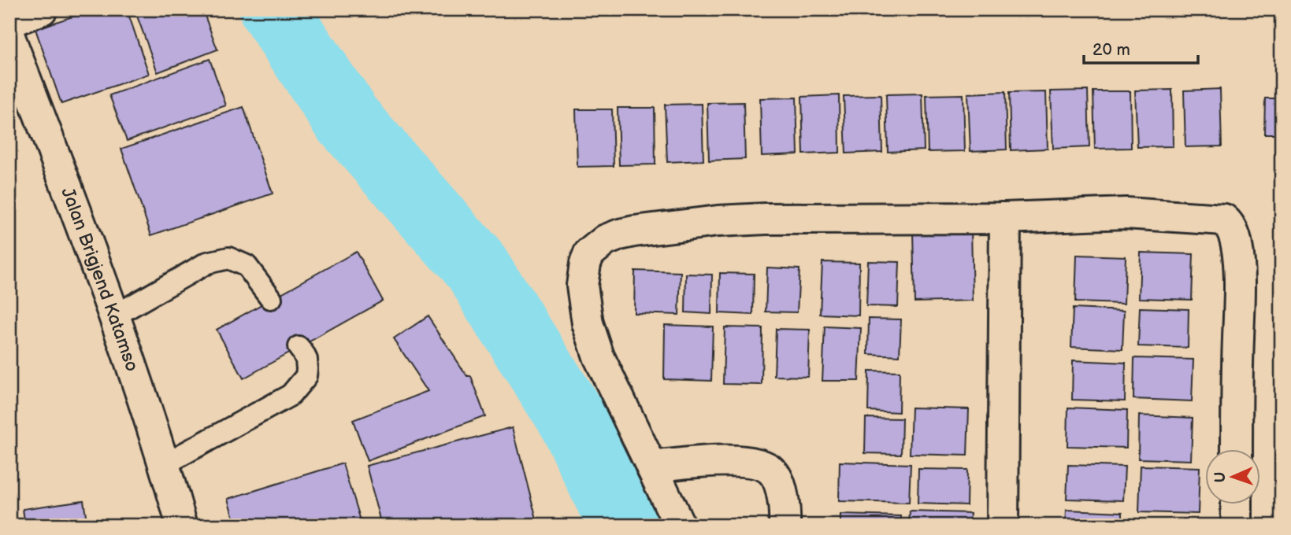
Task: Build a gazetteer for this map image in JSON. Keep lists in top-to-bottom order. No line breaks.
{"streets":{"street":["Jalan Brigjend Katamso"]},"scale_bar":"20 m","north":"left"}
